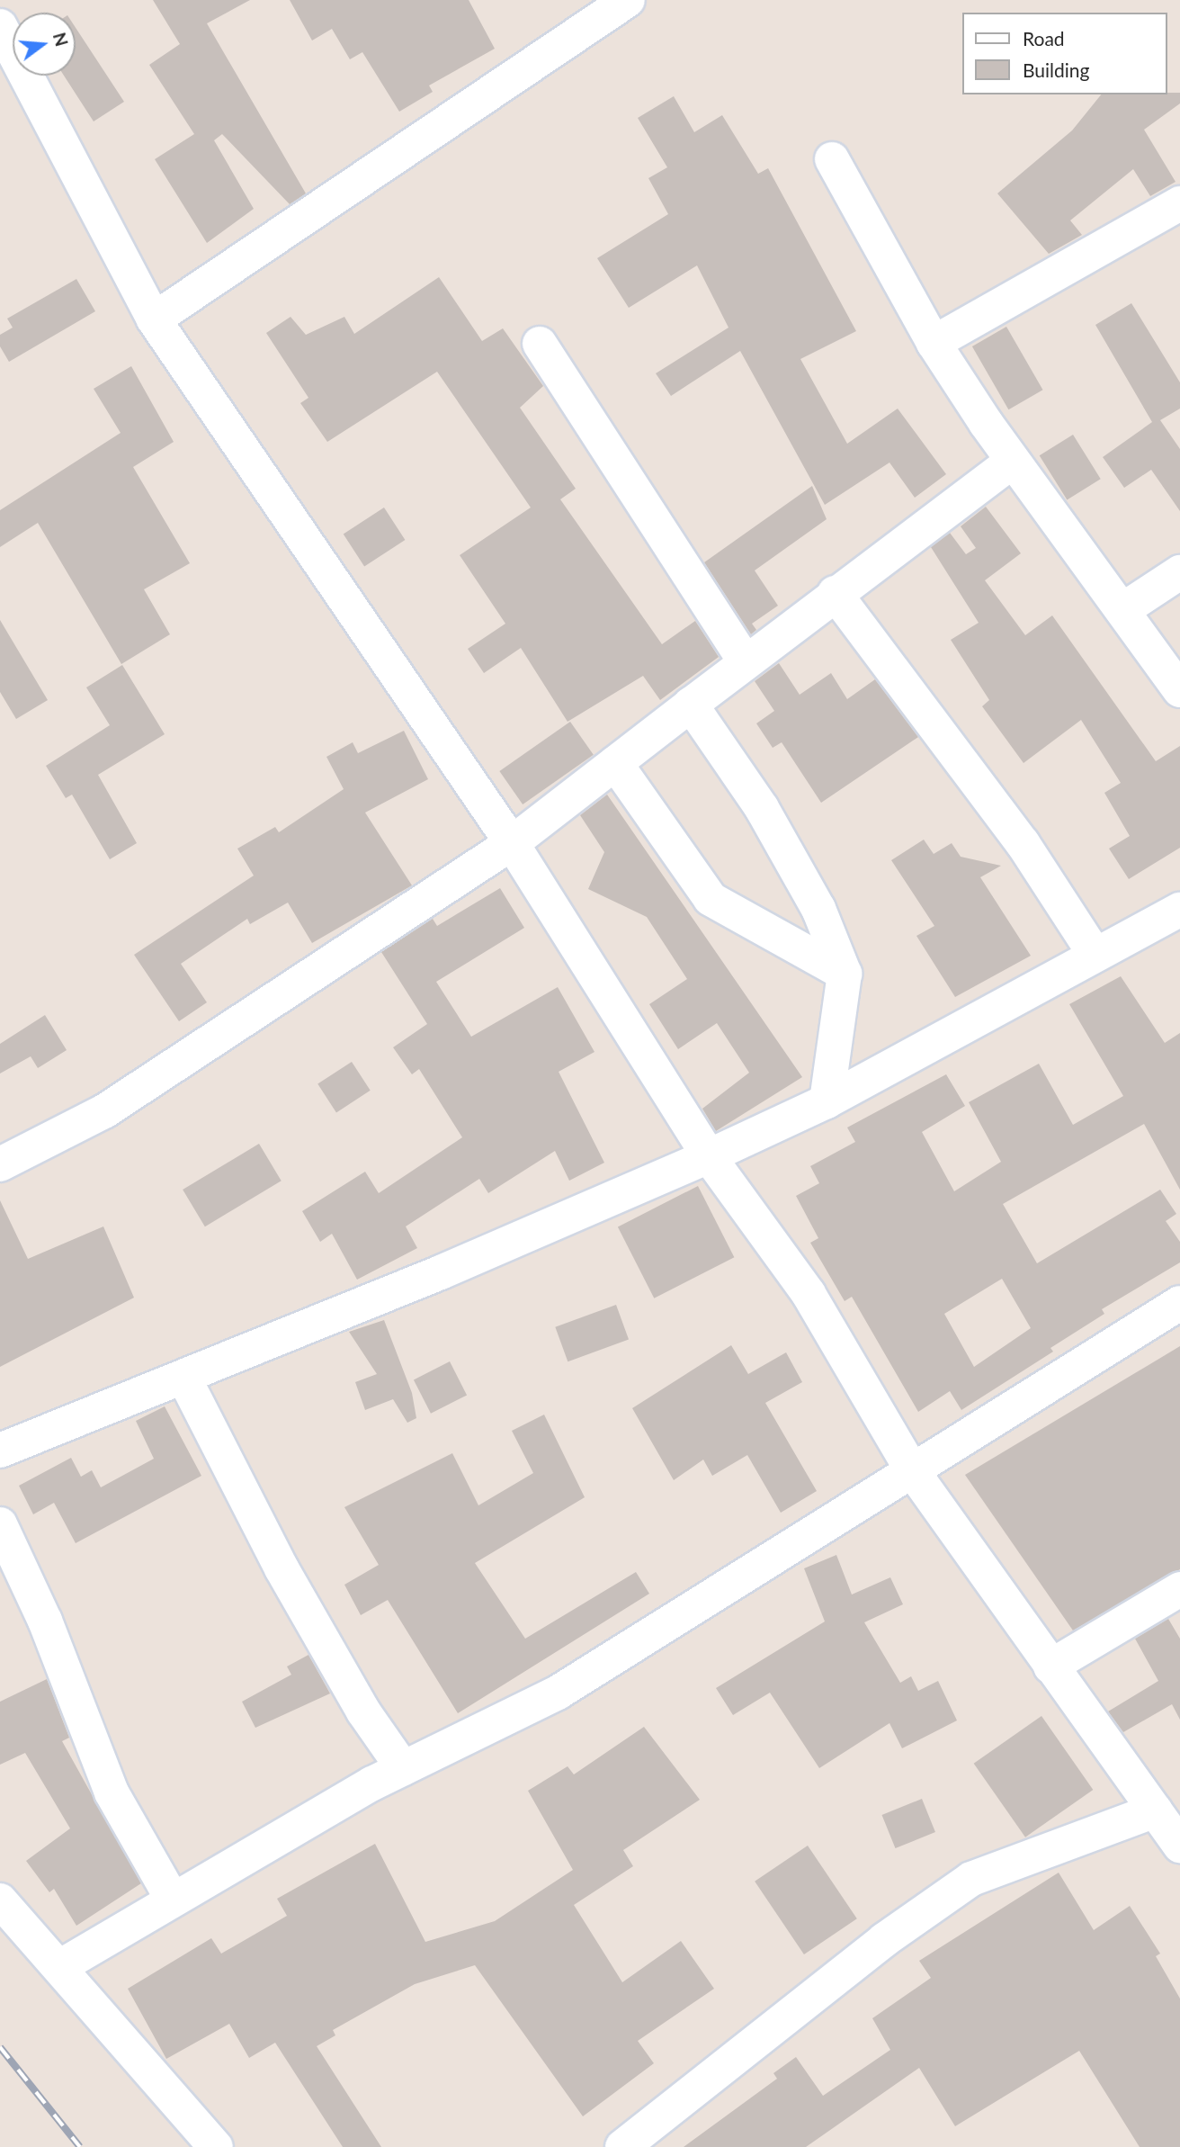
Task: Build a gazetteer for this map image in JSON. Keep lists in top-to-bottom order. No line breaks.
{"legend":["Road","Building"],"north":"right"}
